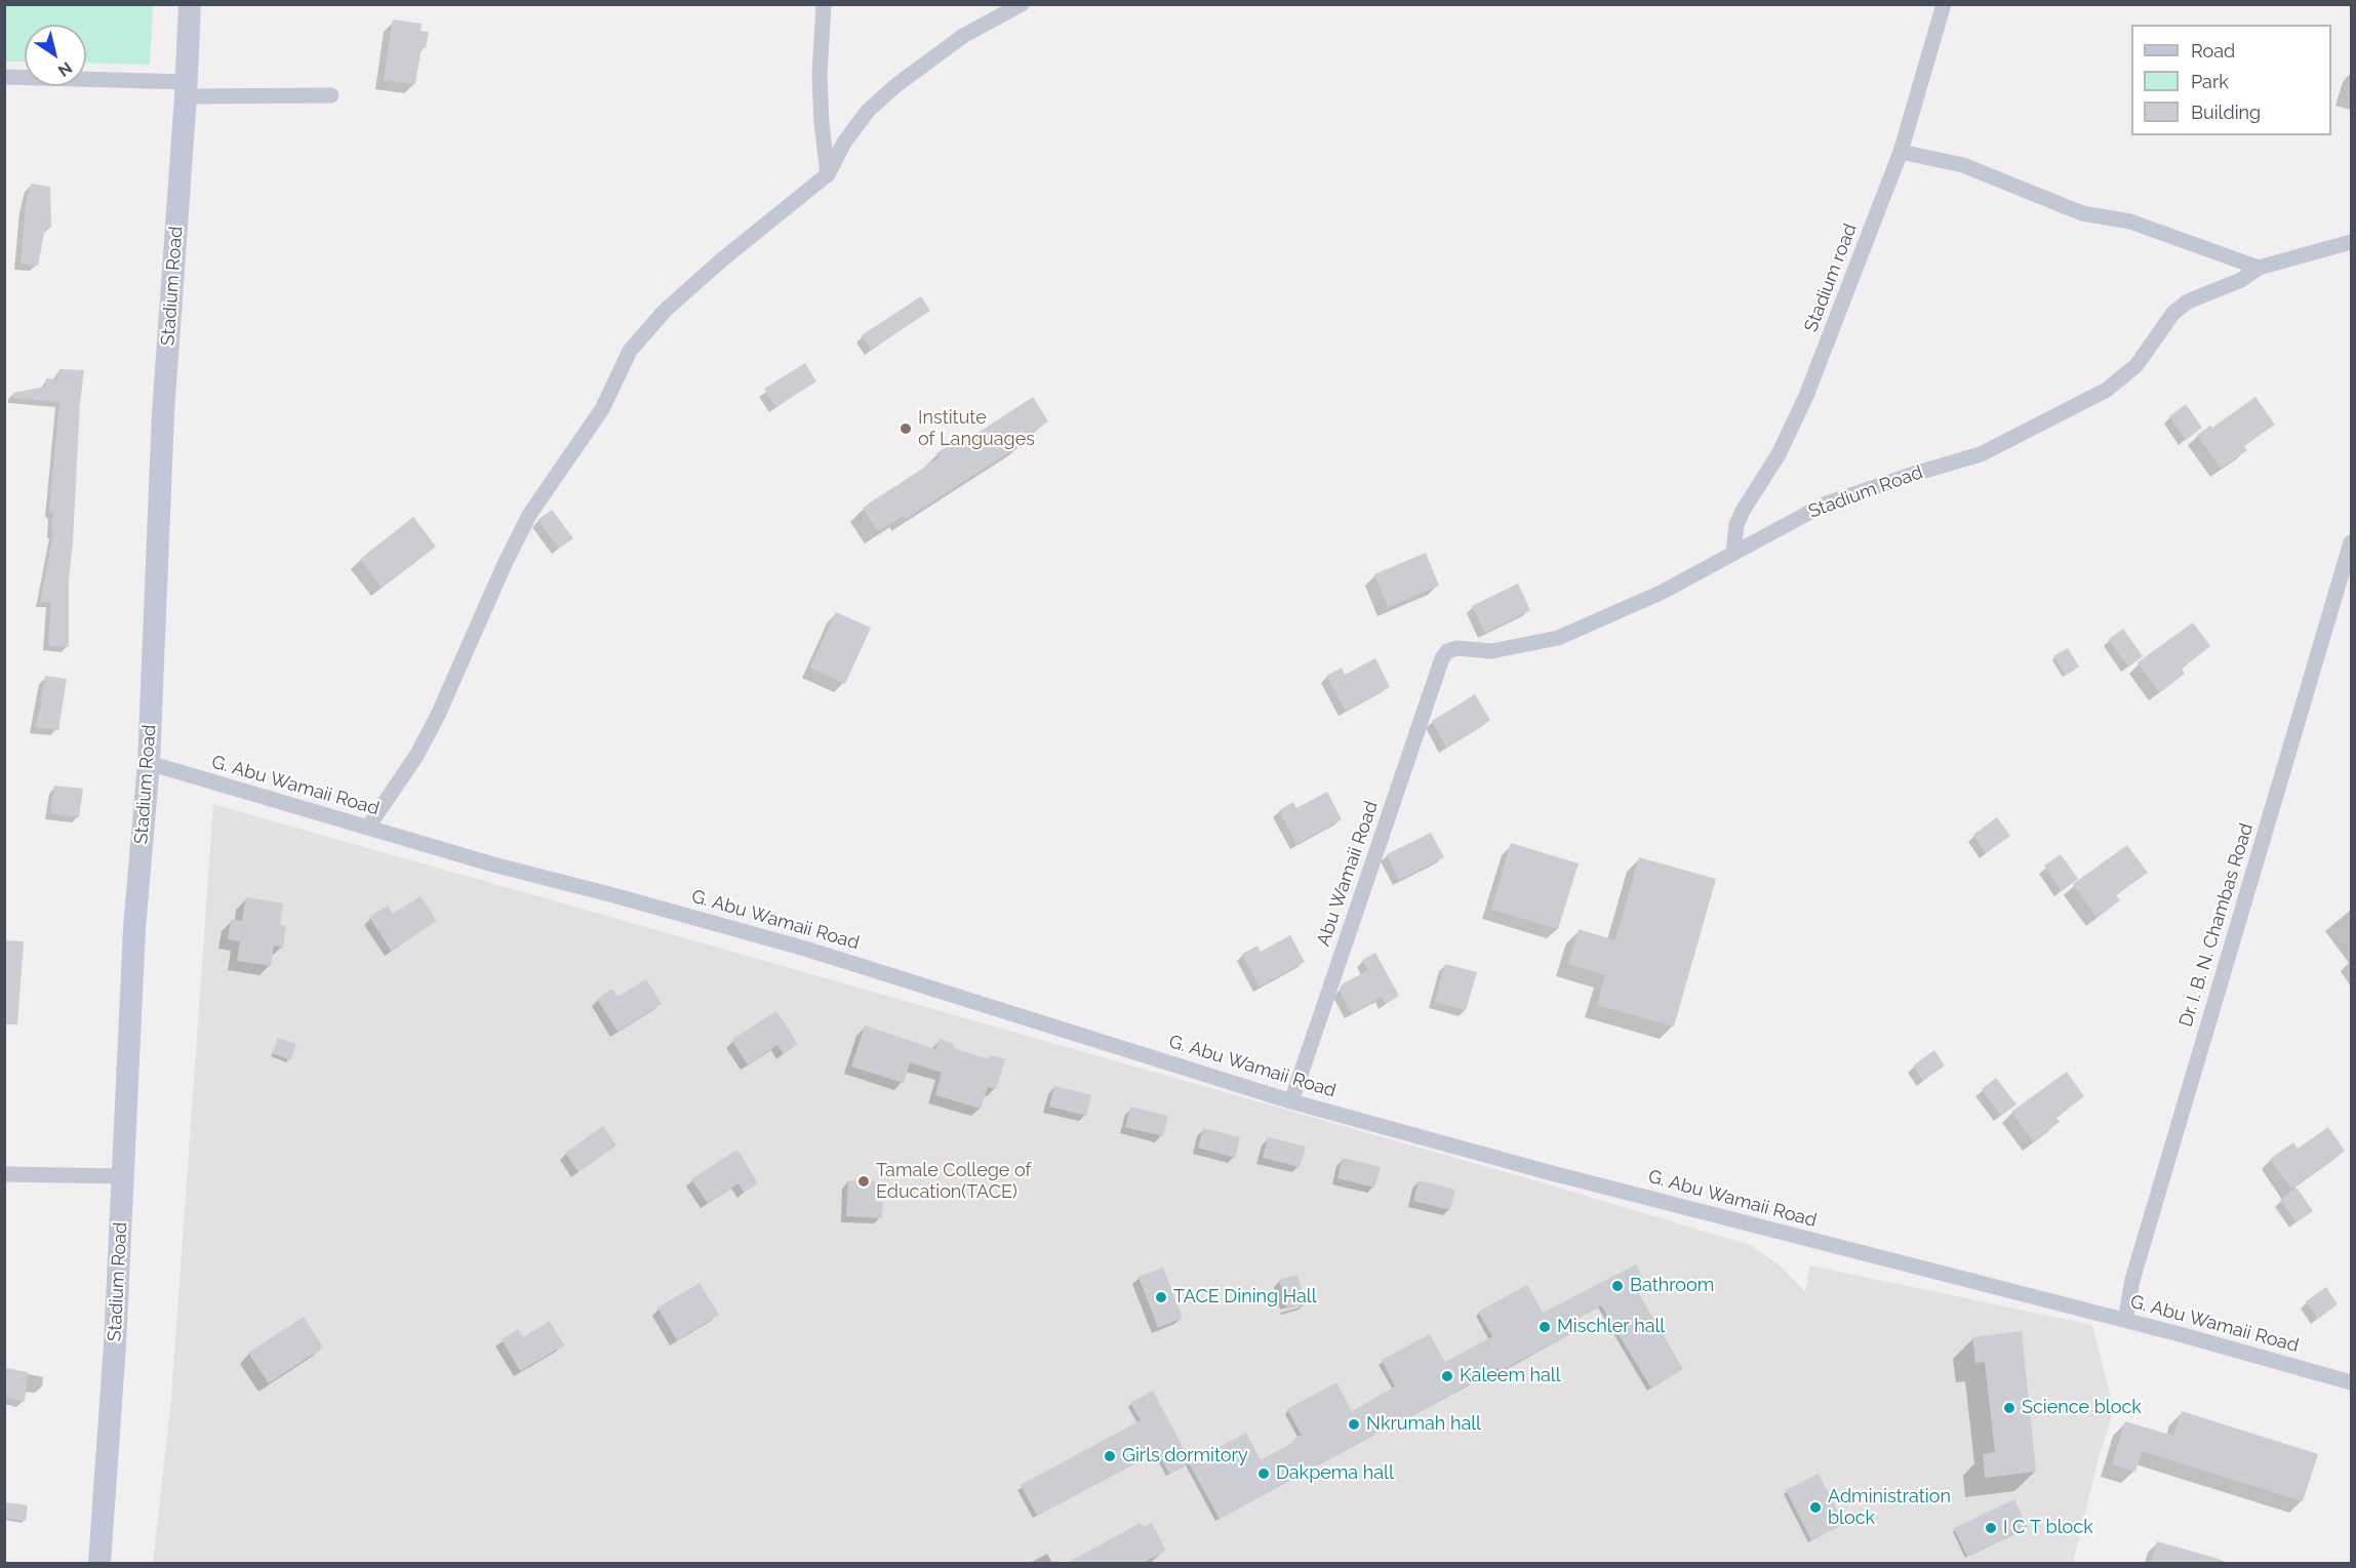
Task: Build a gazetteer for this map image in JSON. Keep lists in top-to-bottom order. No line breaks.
{"streets":{"main road":["Stadium Road"],"street":["Stadium road","G. Abu Wamaii Road","Abu Wamaii Road","Dr. I. B. N. Chambas Road"]},"crossings":[["Stadium road","Stadium Road"],["Stadium Road","G. Abu Wamaii Road"],["Stadium Road","Abu Wamaii Road"],["G. Abu Wamaii Road","Abu Wamaii Road"],["G. Abu Wamaii Road","Dr. I. B. N. Chambas Road"]],"places":["Institute of Languages","Tamale College of Education(TACE)","Bathroom","TACE Dining Hall","Mischler hall","Kaleem hall","Science block","Nkrumah hall","Girls dormitory","Dakpema hall","Administration block","I C T block"],"legend":["Road","Park","Building"],"north":"bottom right"}
